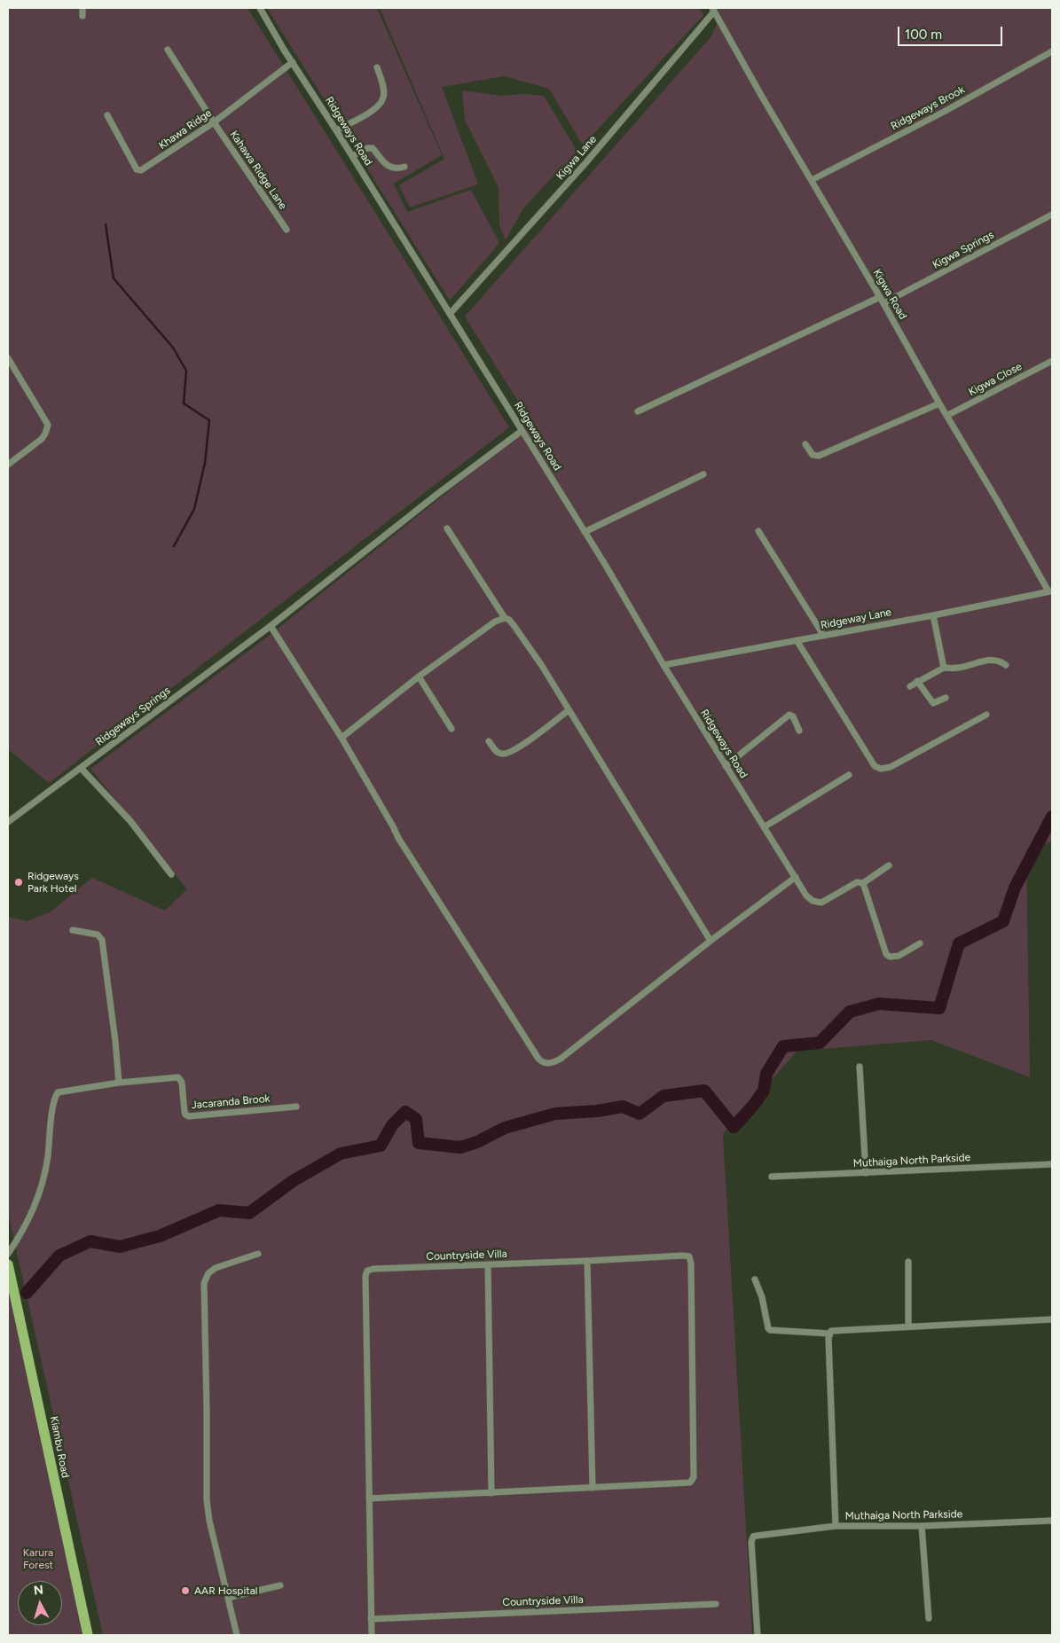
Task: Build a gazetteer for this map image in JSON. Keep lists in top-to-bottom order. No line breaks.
{"streets":{"highway":["Kiambu Road"],"street":["Ridgeways Brook","Khawa Ridge","Ridgeways Road","Kigwa Lane","Kahawa Ridge Lane","Kigwa Springs","Kigwa Road","Kigwa Close","Ridgeway Lane","Ridgeways Springs","Jacaranda Brook","Muthaiga North Parkside","Countryside Villa"]},"crossings":[["Ridgeways Brook","Kigwa Road"],["Khawa Ridge","Ridgeways Road"],["Khawa Ridge","Kahawa Ridge Lane"],["Ridgeways Road","Kigwa Lane"],["Ridgeways Road","Ridgeway Lane"],["Ridgeways Road","Ridgeways Springs"],["Kigwa Lane","Kigwa Road"],["Kigwa Springs","Kigwa Road"],["Kigwa Road","Kigwa Close"],["Kigwa Road","Ridgeway Lane"]],"parks":["Karura Forest"],"places":["Ridgeways Park Hotel","AAR Hospital"],"scale_bar":"100 m","north":"top"}
